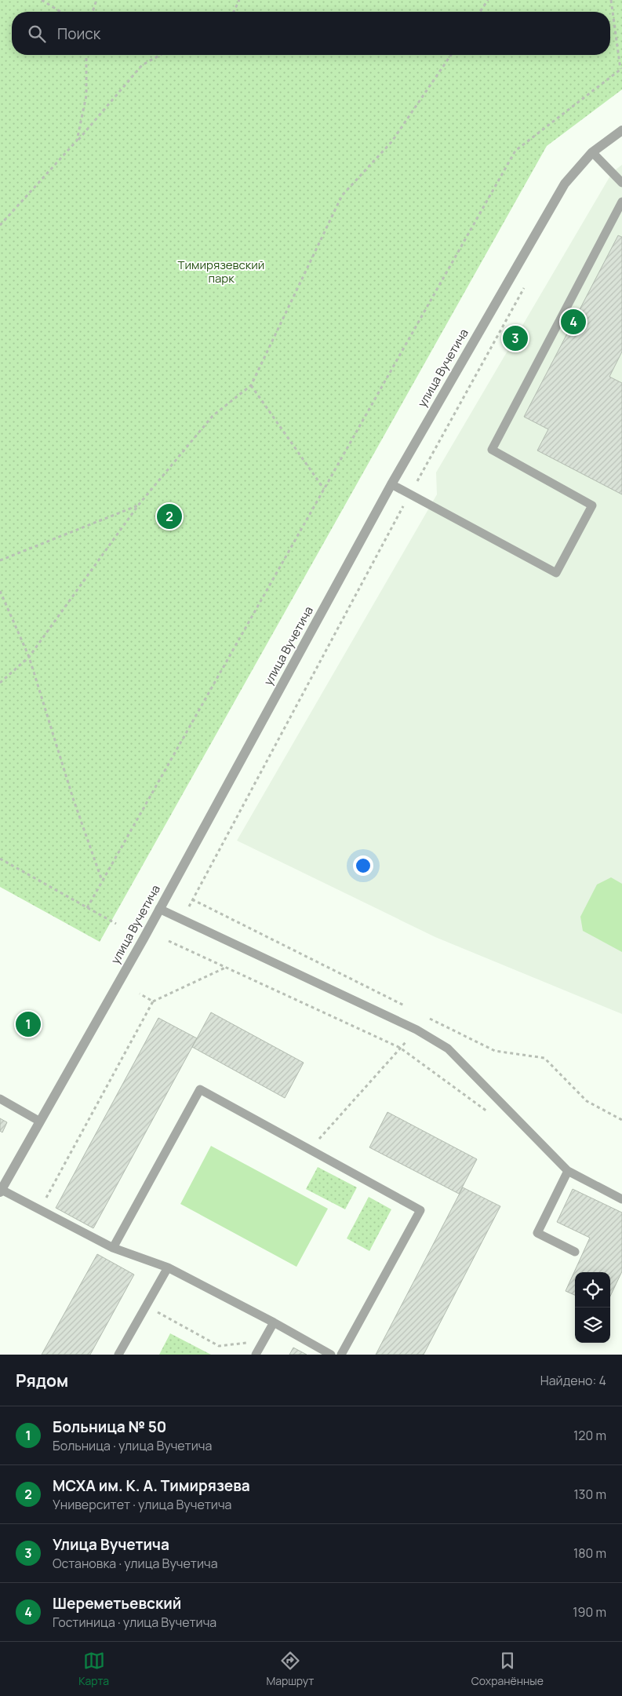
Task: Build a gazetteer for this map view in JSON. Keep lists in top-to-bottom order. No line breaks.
{"streets":{"street":["улица Вучетича"]},"parks":["Тимирязевский парк"],"page":{"search":"Поиск","pins":["4","3","2","1"],"heading":["Рядом","Найдено: 4"],"list":[{"mark":"1","name":"Больница № 50","note":"Больница · улица Вучетича","value":"120 m"},{"mark":"2","name":"МСХА им. К. А. Тимирязева","note":"Университет · улица Вучетича","value":"130 m"},{"mark":"3","name":"Улица Вучетича","note":"Остановка · улица Вучетича","value":"180 m"},{"mark":"4","name":"Шереметьевский","note":"Гостиница · улица Вучетича","value":"190 m"}],"nav":["Карта","Маршрут","Сохранённые"]}}
